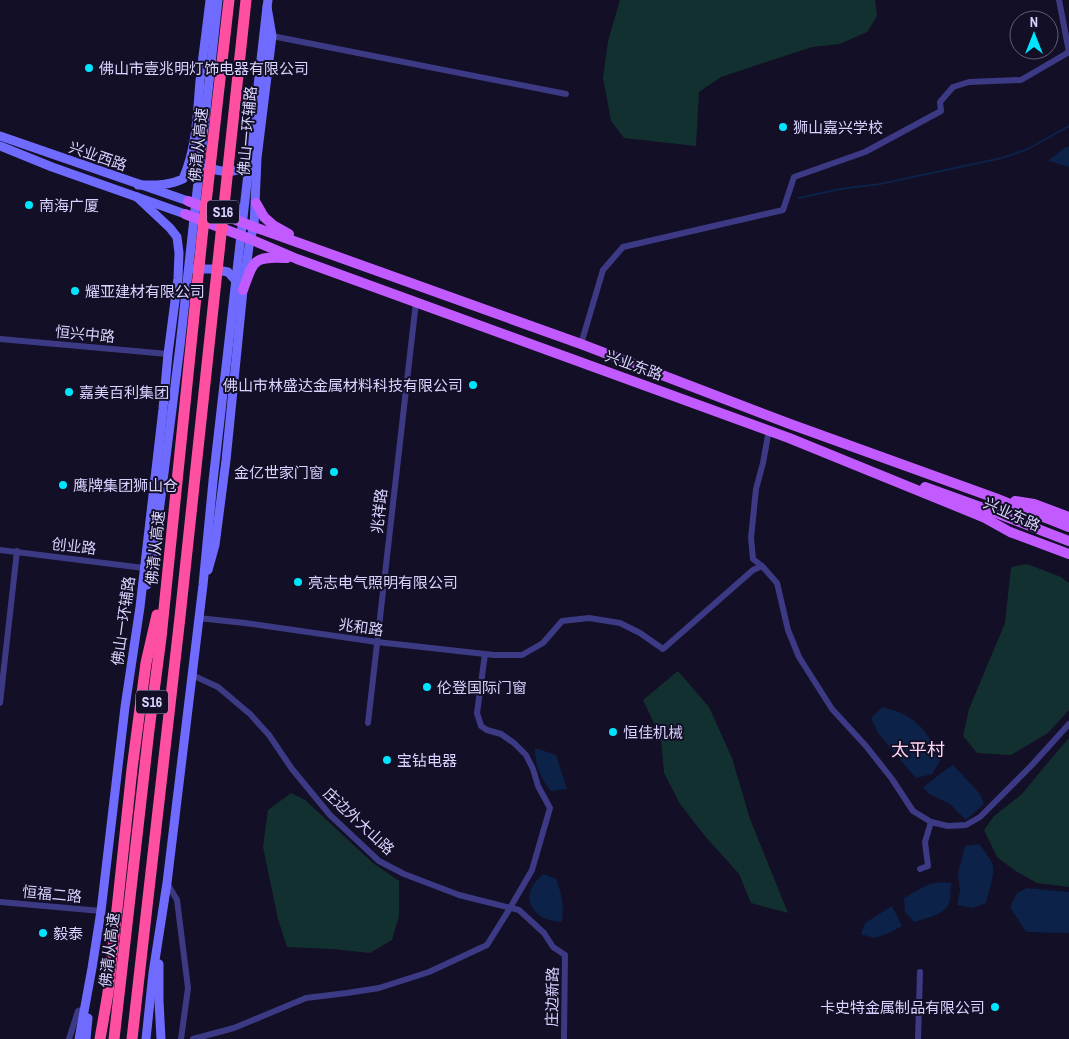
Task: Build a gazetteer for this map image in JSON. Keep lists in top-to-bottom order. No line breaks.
{"streets":{"highway":["佛清从高速","S16"],"main road":["佛山一环辅路","兴业西路","兴业东路"],"street":["恒兴中路","兆祥路","创业路","兆和路","庄边外大山路","恒福二路","庄边新路"]},"crossings":[["佛山一环辅路","兴业西路"],["佛山一环辅路","恒兴中路"],["佛山一环辅路","兴业东路"],["佛山一环辅路","创业路"],["佛山一环辅路","兆和路"],["佛山一环辅路","庄边外大山路"],["佛山一环辅路","恒福二路"],["兴业西路","兴业东路"],["兴业东路","兆祥路"],["兆祥路","兆和路"],["庄边外大山路","庄边新路"]],"districts":["太平村"],"places":["佛山市壹兆明灯饰电器有限公司","狮山嘉兴学校","南海广厦","耀亚建材有限公司","佛山市林盛达金属材料科技有限公司","嘉美百利集团","金亿世家门窗","鹰牌集团狮山仓","亮志电气照明有限公司","伦登国际门窗","恒佳机械","宝钻电器","毅泰","卡史特金属制品有限公司"],"north":"top"}
